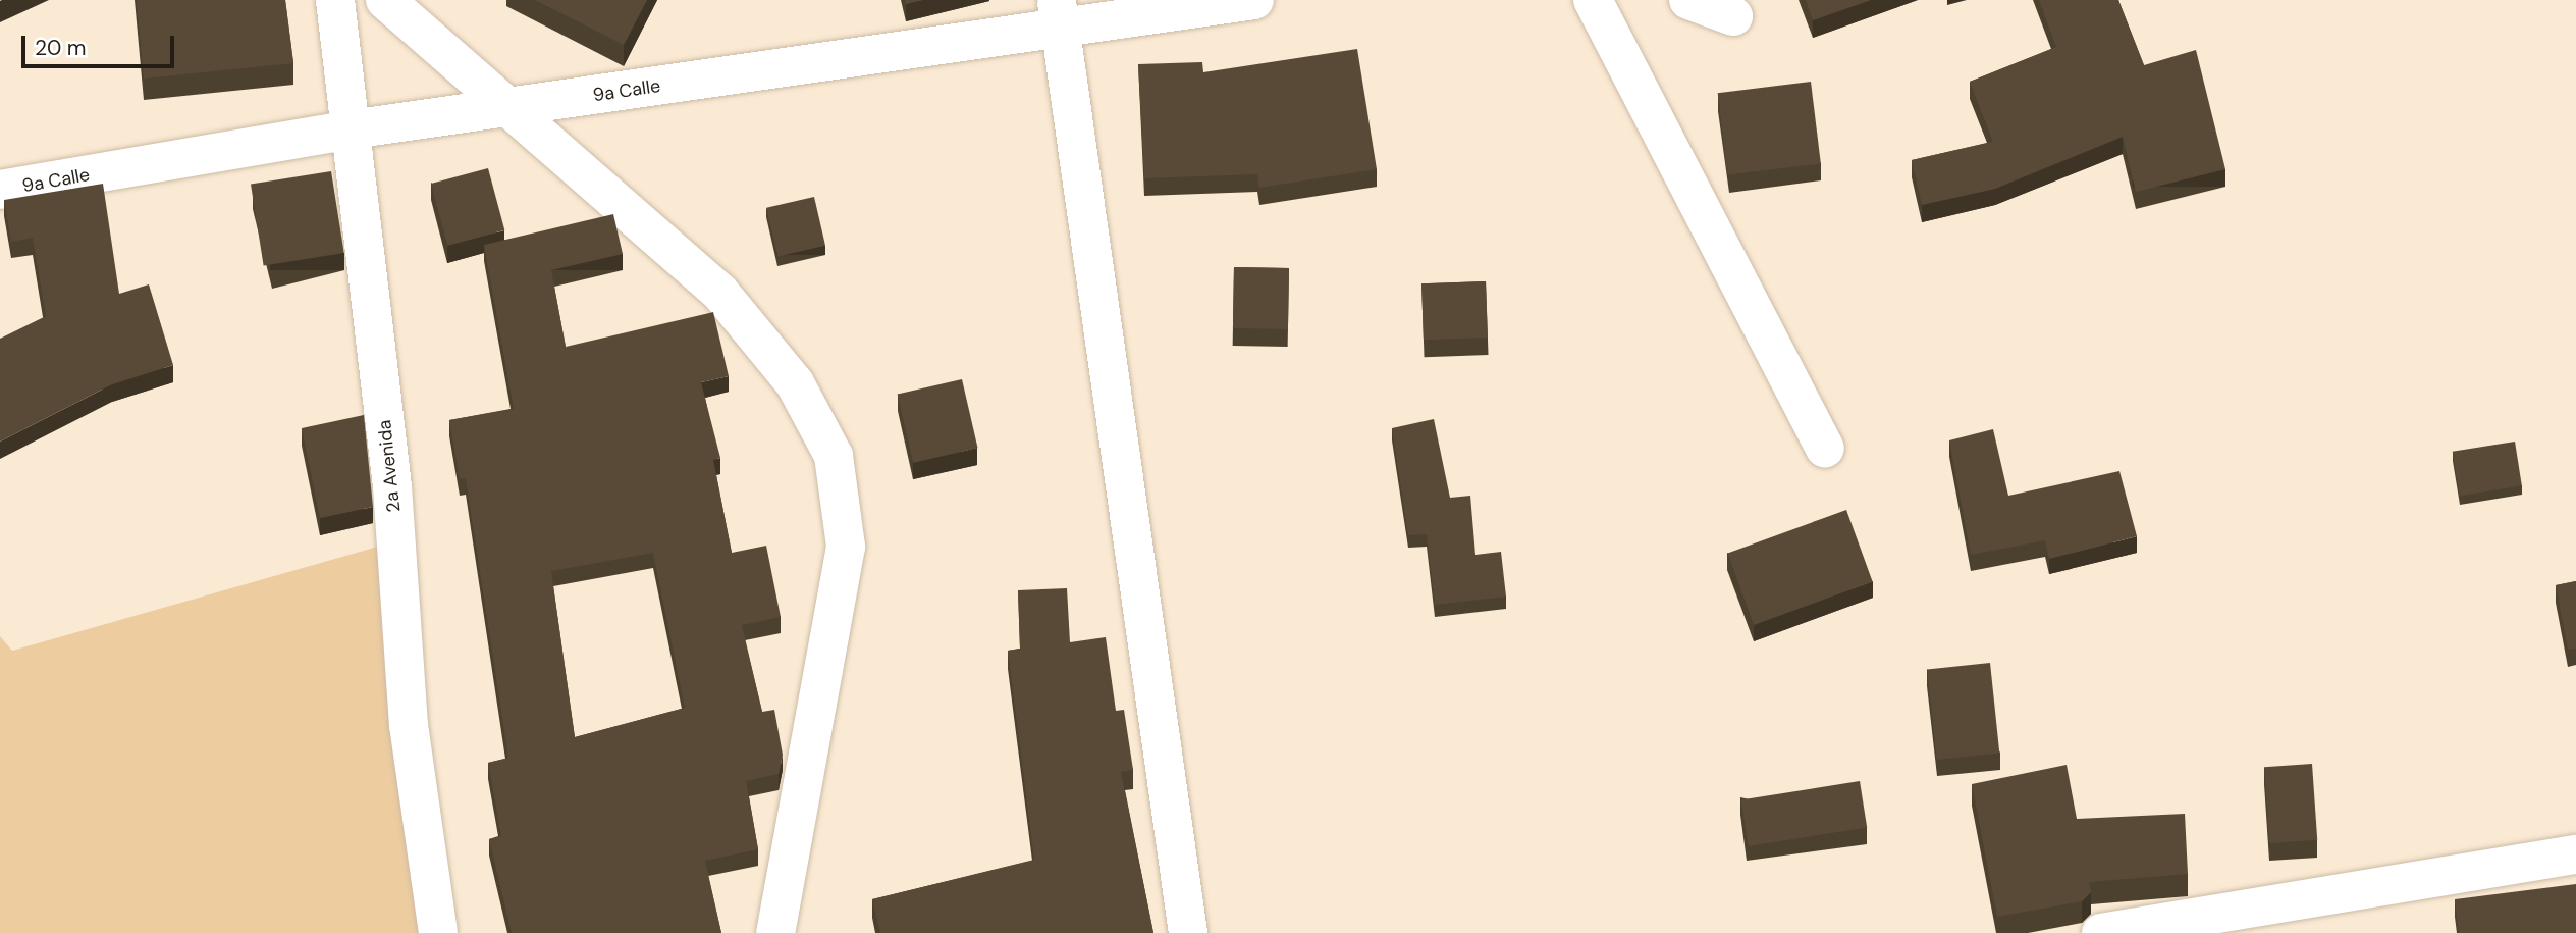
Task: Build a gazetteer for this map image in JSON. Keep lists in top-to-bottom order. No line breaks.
{"streets":{"street":["9a Calle","2a Avenida"]},"crossings":[["9a Calle","2a Avenida"]],"scale_bar":"20 m"}
